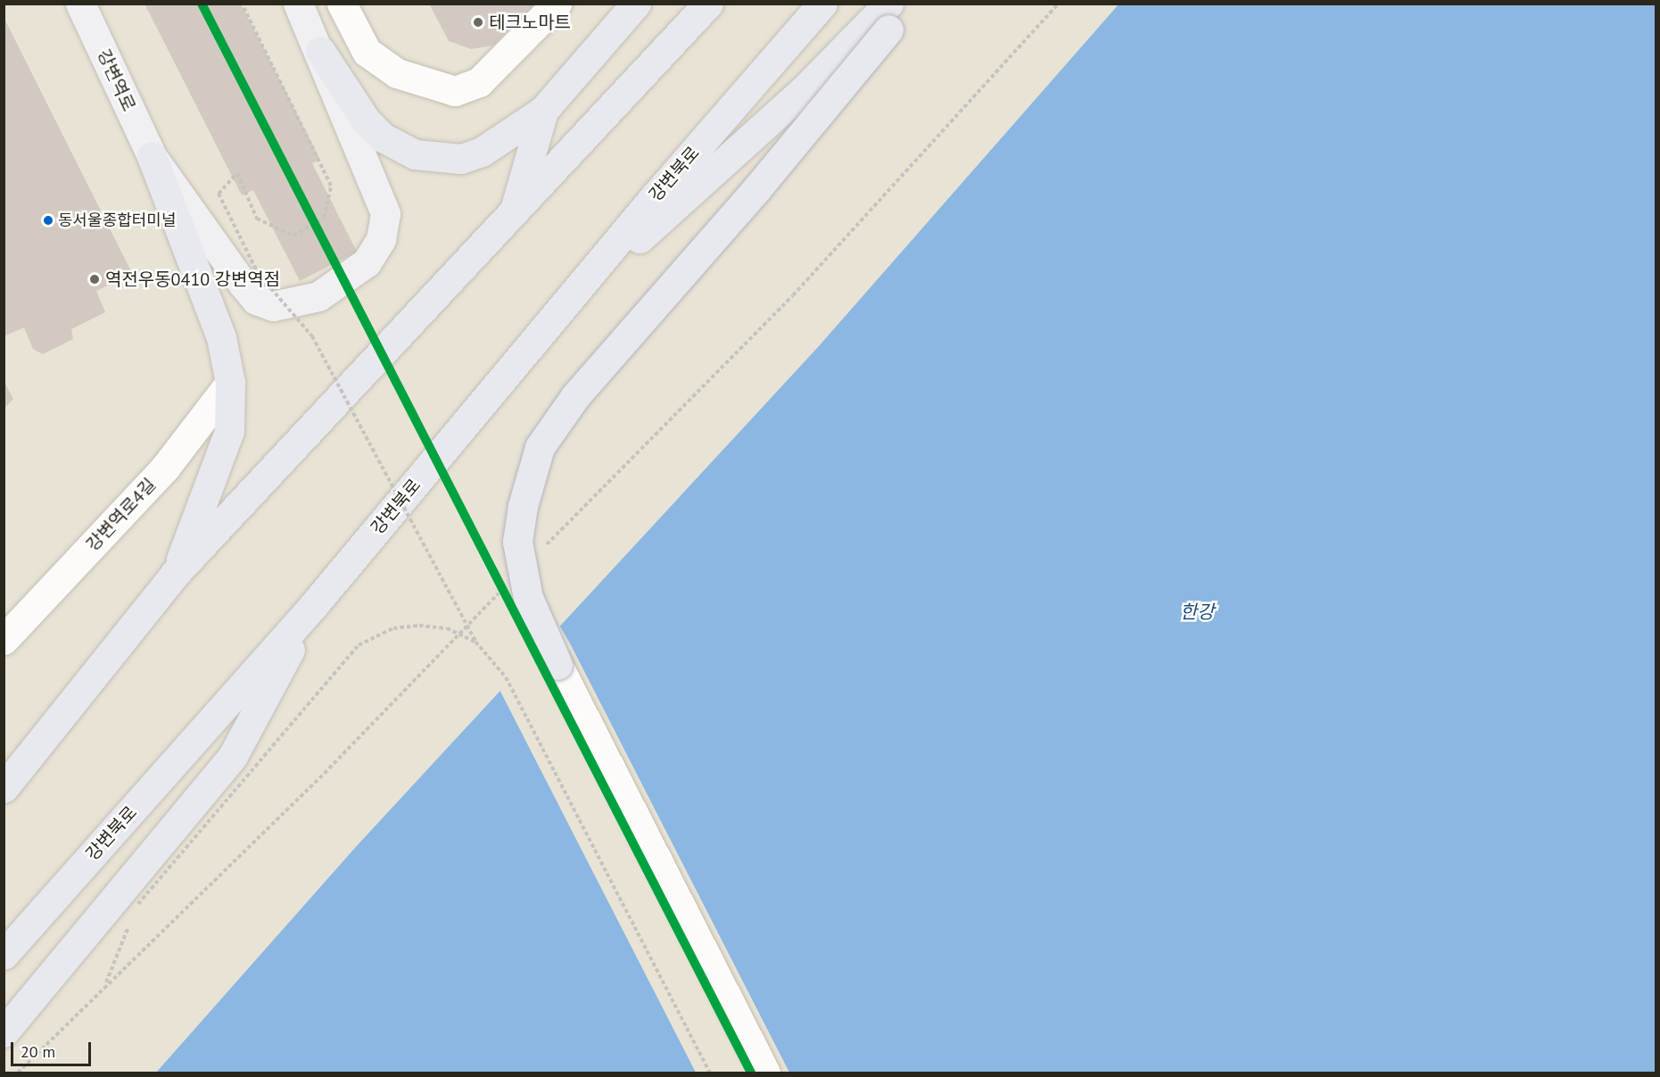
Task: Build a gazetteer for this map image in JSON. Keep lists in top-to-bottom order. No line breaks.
{"streets":{"highway":["강변북로"],"main road":["강변역로"],"street":["강변역로4길"]},"water":["한강"],"places":["테크노마트","동서울종합터미널","역전우동0410 강변역점"],"scale_bar":"20 m"}
